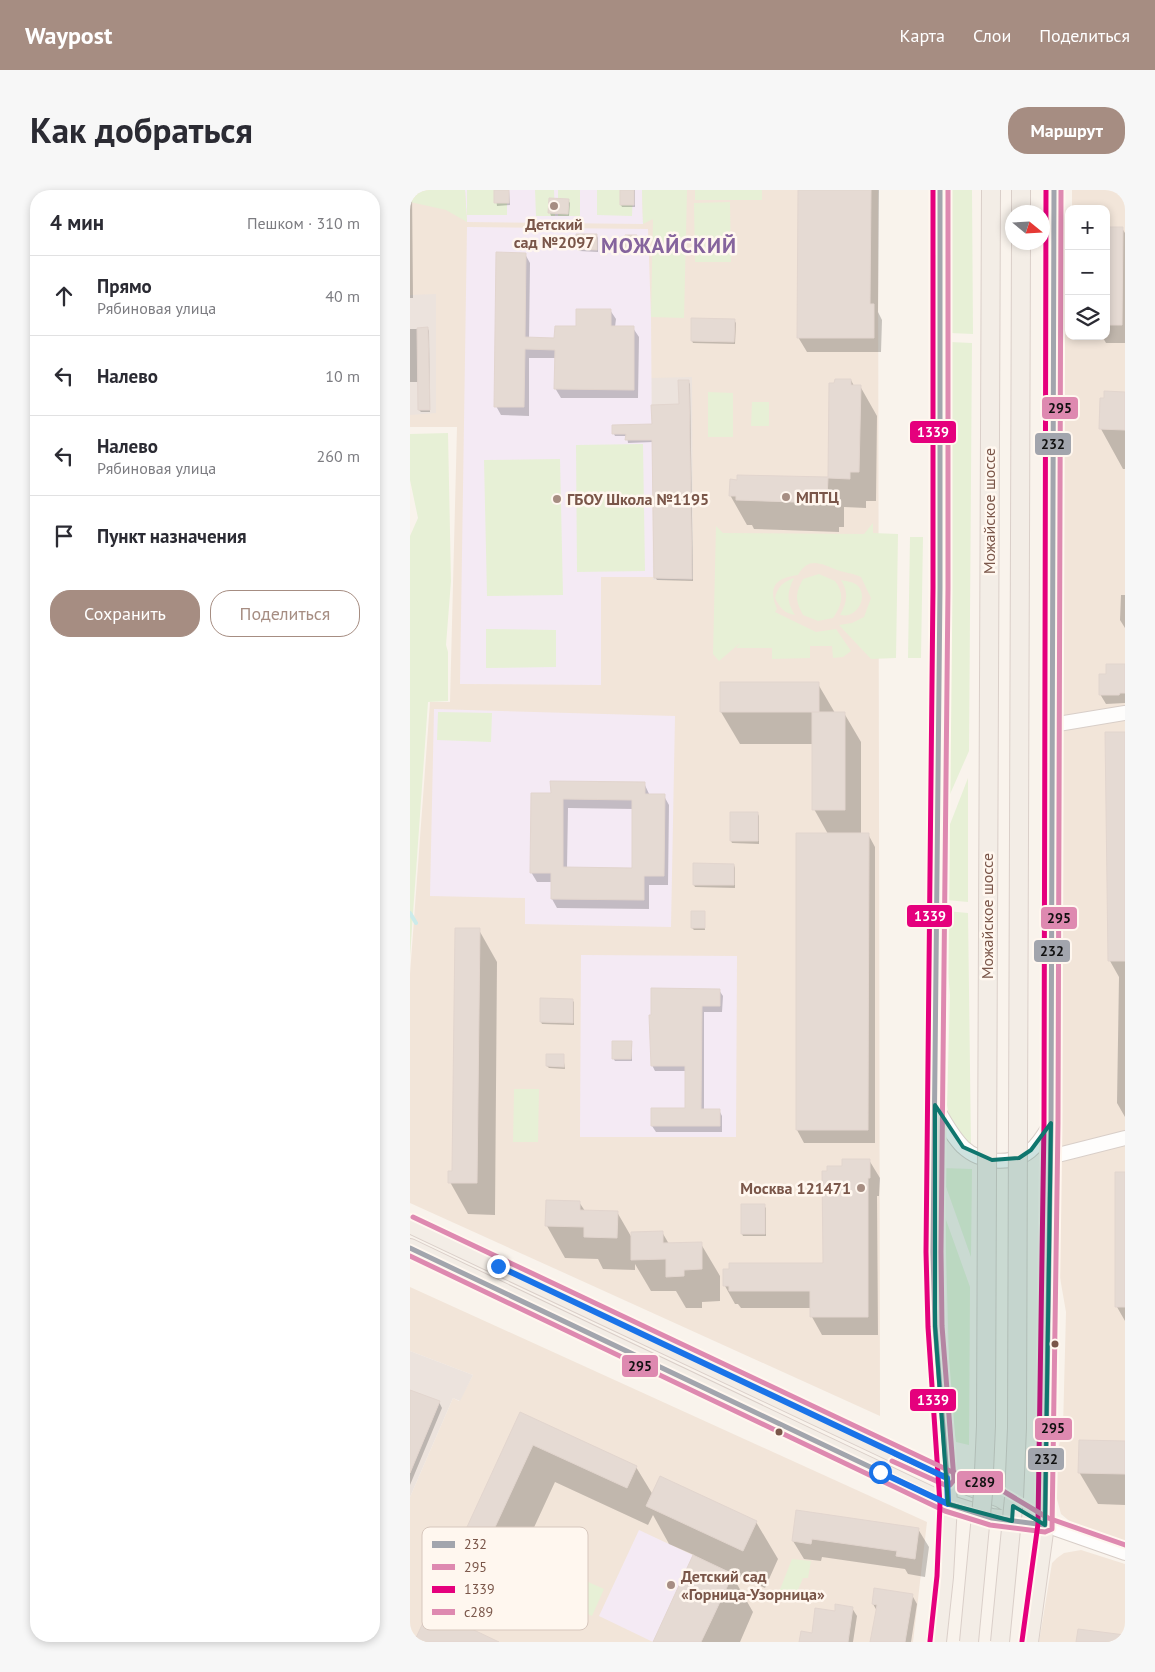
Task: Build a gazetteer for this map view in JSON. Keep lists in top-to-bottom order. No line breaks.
{"streets":{"main road":["Можайское шоссе"]},"districts":["МОЖАЙСКИЙ"],"places":["Детский сад №2097","МПТЦ","ГБОУ Школа №1195","Москва 121471","Детский сад «Горница-Узорница»"],"lines":["transit line 232","transit line 295","transit line 1339","transit line с289"],"legend":["232","295","1339","с289"],"north":"right","page":{"header":"Waypost","nav":["Карта","Слои","Поделиться"],"title":"Как добраться","buttons":["Маршрут",["Сохранить","Поделиться"]],"heading":["4 мин","Пешком · 310 m"],"map_buttons":["+","−"],"list":[["Прямо","Рябиновая улица","40 m"],["Налево","10 m"],["Налево","Рябиновая улица","260 m"],"Пункт назначения"]}}
